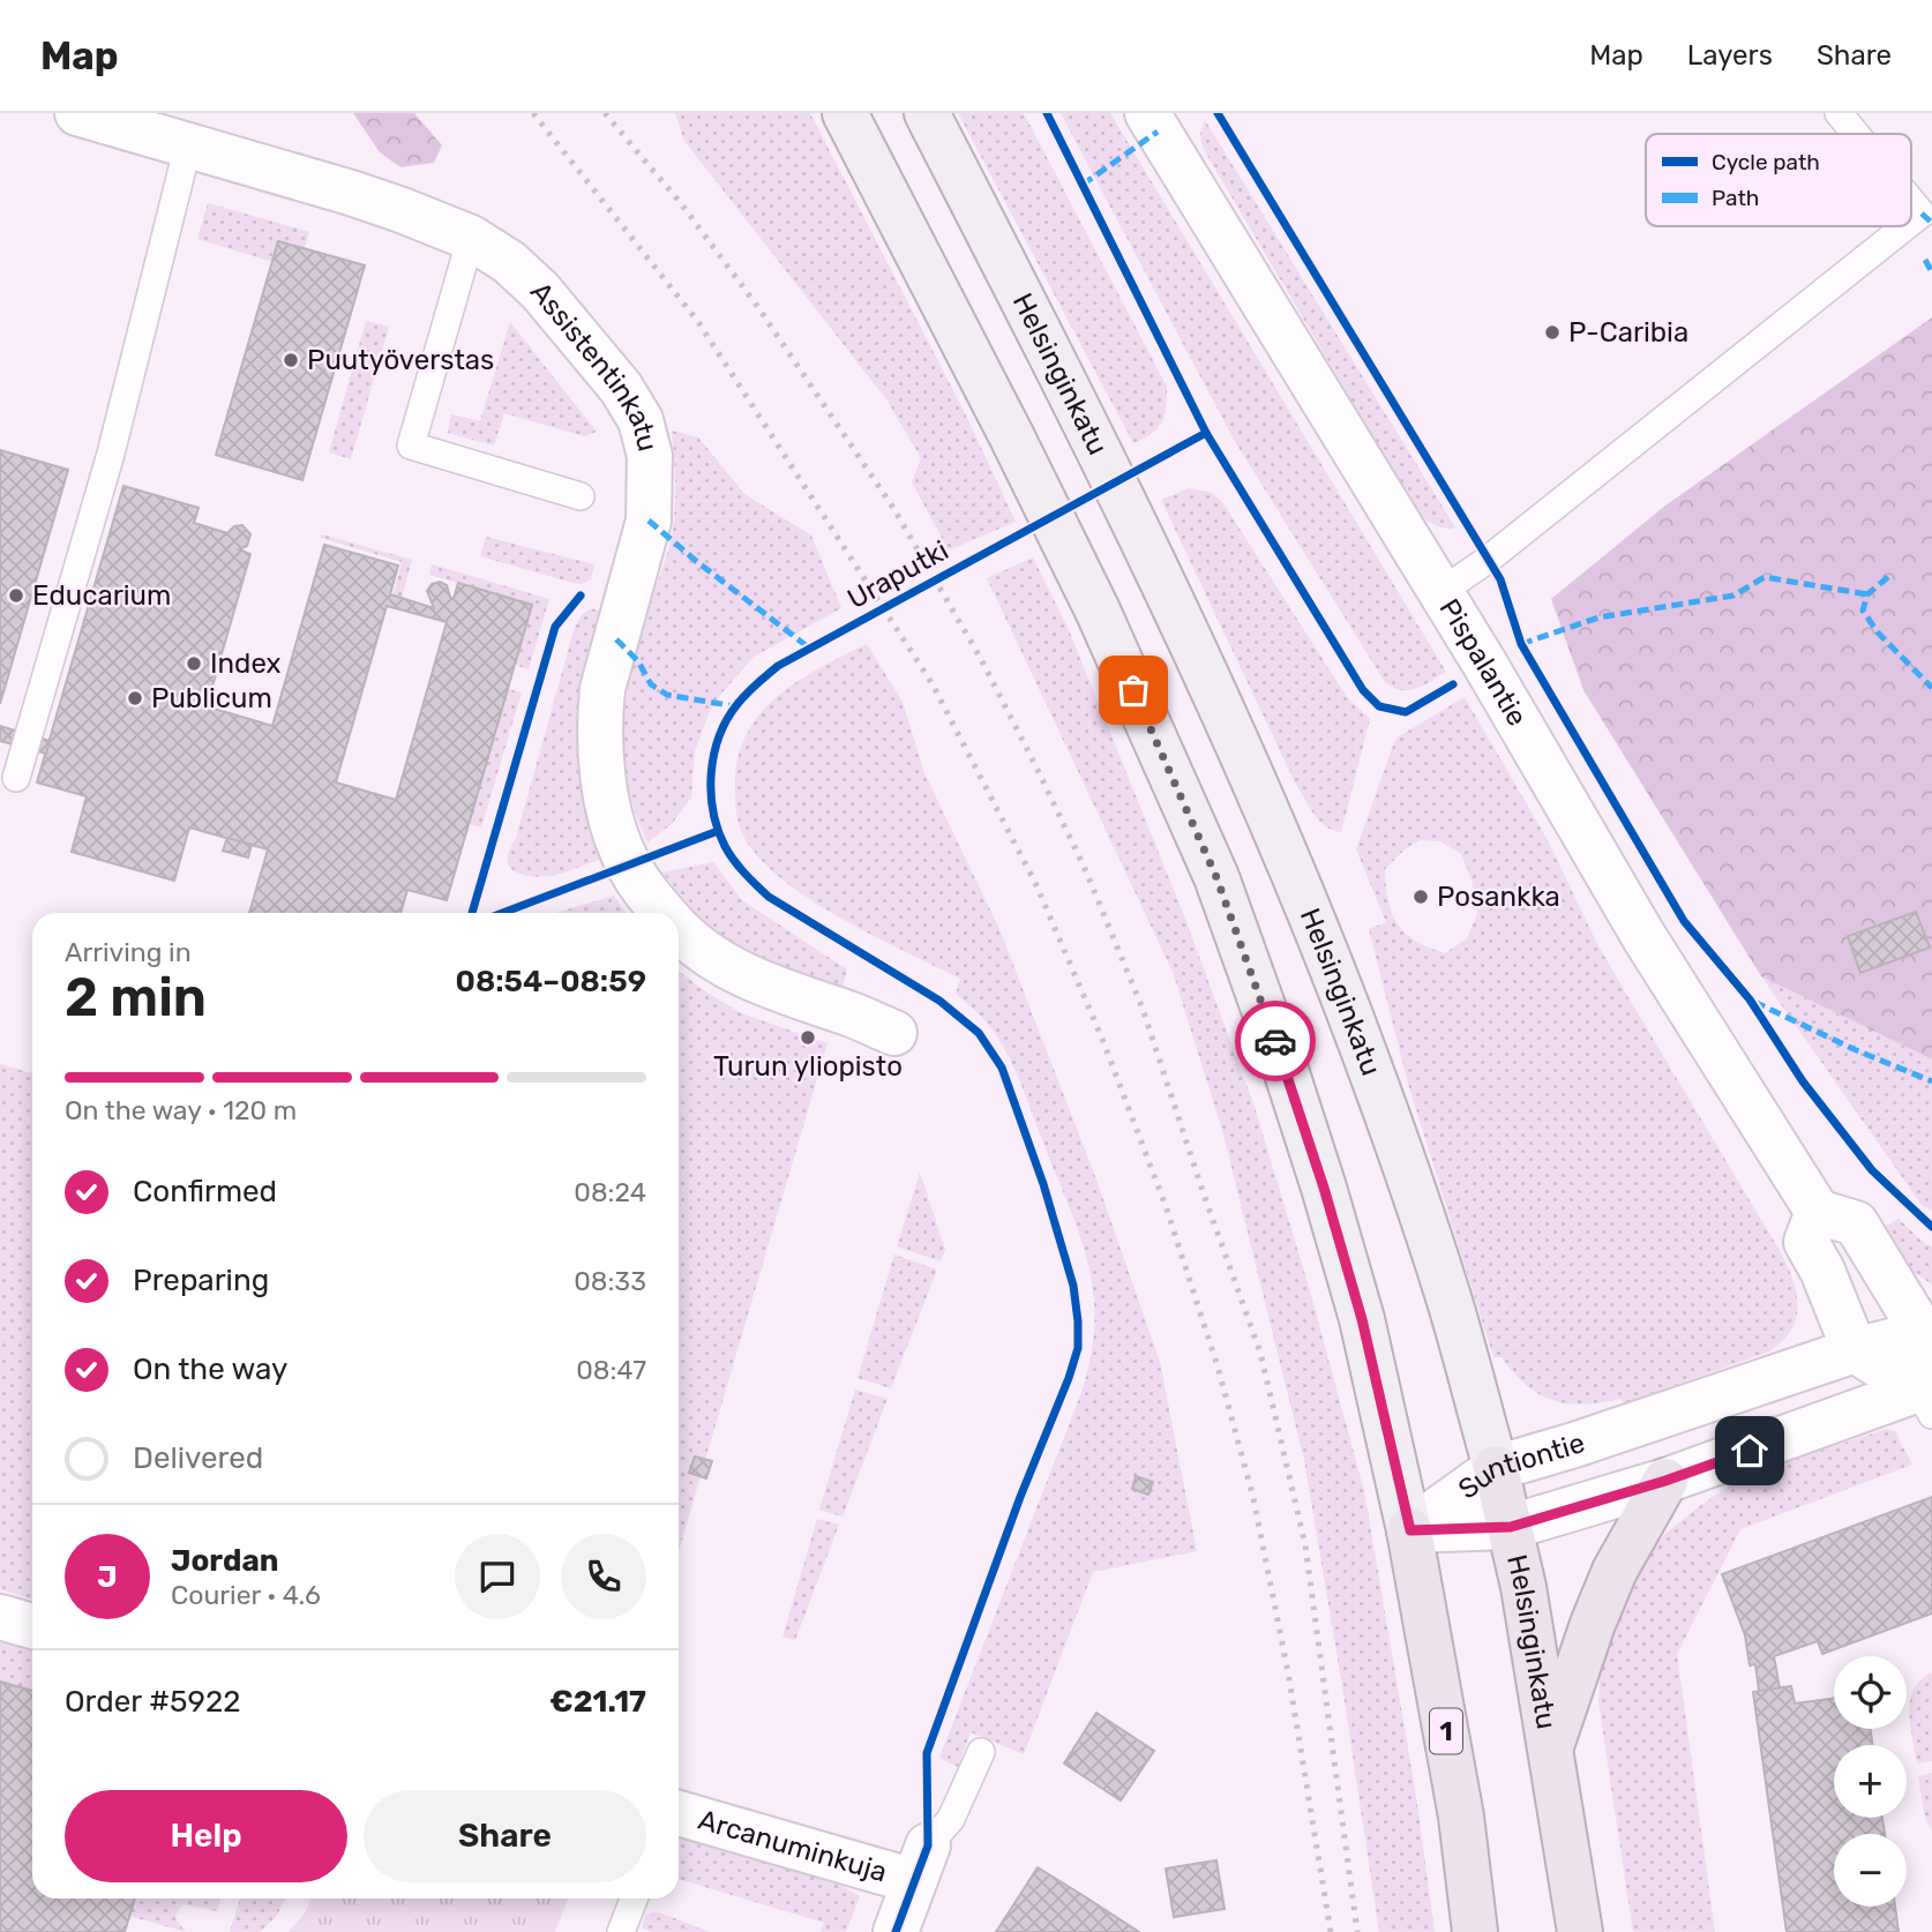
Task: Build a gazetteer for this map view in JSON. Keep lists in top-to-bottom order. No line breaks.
{"streets":{"highway":["Helsinginkatu","1"],"street":["Assistentinkatu","Pispalantie","Suntiontie","Arcanuminkuja"],"cycle path":["Uraputki"]},"crossings":[["Helsinginkatu","Suntiontie"],["Suntiontie","1"]],"places":["P-Caribia","Puutyöverstas","Educarium","Index","Publicum","Posankka","Turun yliopisto"],"legend":["Cycle path","Path"],"page":{"header":"Map","nav":["Map","Layers","Share"],"heading":["2 min","Arriving in","08:54–08:59"],"panel":["Jordan","Courier · 4.6","Order #5922","€21.17"],"bar":"On the way · 120 m","list":[["Confirmed","08:24"],["Preparing","08:33"],["On the way","08:47"],"Delivered"],"round":"J","map_buttons":["+","−"],"buttons":["Help","Share"]}}
